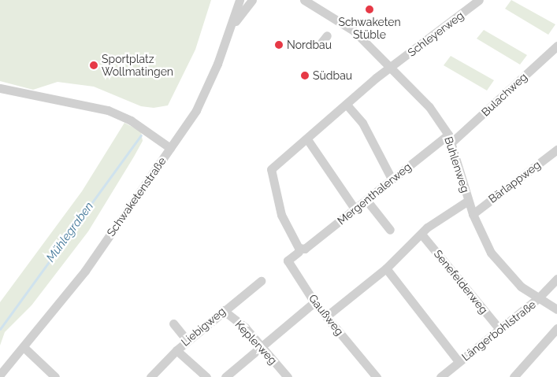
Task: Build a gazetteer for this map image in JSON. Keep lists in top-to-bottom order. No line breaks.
{"streets":{"street":["Schleyerweg","Bulachweg","Buhlenweg","Bärlappweg","Mergenthalerweg","Schwaketenstraße","Senefelderweg","Gaußweg","Liebigweg","Längerbohlstraße","Keplerweg"]},"crossings":[["Schleyerweg","Buhlenweg"],["Schleyerweg","Mergenthalerweg"],["Schleyerweg","Gaußweg"],["Bulachweg","Buhlenweg"],["Bulachweg","Mergenthalerweg"],["Buhlenweg","Bärlappweg"],["Buhlenweg","Mergenthalerweg"],["Buhlenweg","Längerbohlstraße"],["Mergenthalerweg","Gaußweg"],["Senefelderweg","Längerbohlstraße"],["Liebigweg","Keplerweg"]],"water":["Mühlegraben"],"places":["Schwaketen Stüble","Nordbau","Sportplatz Wollmatingen","Südbau"]}
